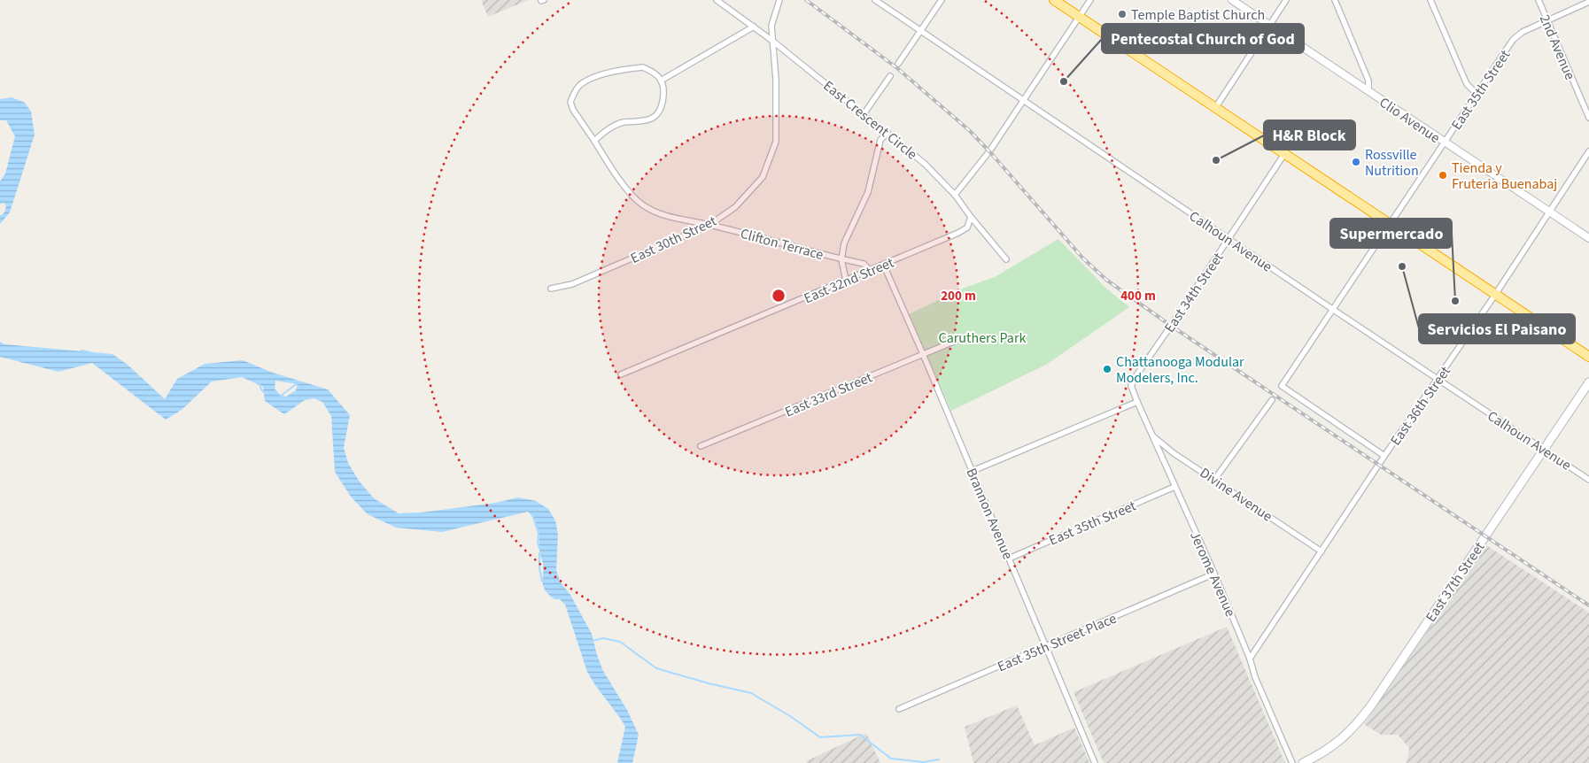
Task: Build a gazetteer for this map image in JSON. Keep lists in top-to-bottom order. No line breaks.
{"streets":{"main road":["East 37th Street"],"street":["2nd Avenue","East 35th Street","East Crescent Circle","Clio Avenue","East 30th Street","Calhoun Avenue","Clifton Terrace","East 32nd Street","East 34th Street","East 33rd Street","East 36th Street","Divine Avenue","Brannon Avenue","Jerome Avenue","East 35th Street Place"]},"crossings":[["2nd Avenue","East 35th Street"],["East 35th Street","Clio Avenue"],["East 35th Street","Calhoun Avenue"],["East 35th Street","East 36th Street"],["East 35th Street","Brannon Avenue"],["East 35th Street","Jerome Avenue"],["East Crescent Circle","East 30th Street"],["East Crescent Circle","East 32nd Street"],["Clio Avenue","East 36th Street"],["East 30th Street","Clifton Terrace"],["Calhoun Avenue","East 34th Street"],["Calhoun Avenue","East 36th Street"],["Calhoun Avenue","East 37th Street"],["Clifton Terrace","East 32nd Street"],["East 32nd Street","Brannon Avenue"],["East 34th Street","Jerome Avenue"],["East 33rd Street","Brannon Avenue"],["East 36th Street","Divine Avenue"],["East 36th Street","Jerome Avenue"],["Divine Avenue","Jerome Avenue"],["Brannon Avenue","East 35th Street Place"],["Jerome Avenue","East 35th Street Place"]],"parks":["Caruthers Park"],"places":["Temple Baptist Church","Pentecostal Church of God","H&R Block","Rossville Nutrition","Tienda y Fruteria Buenabaj","Servicios El Paisano","Supermercado","Chattanooga Modular Modelers, Inc."],"rings":["200 m","400 m"]}
